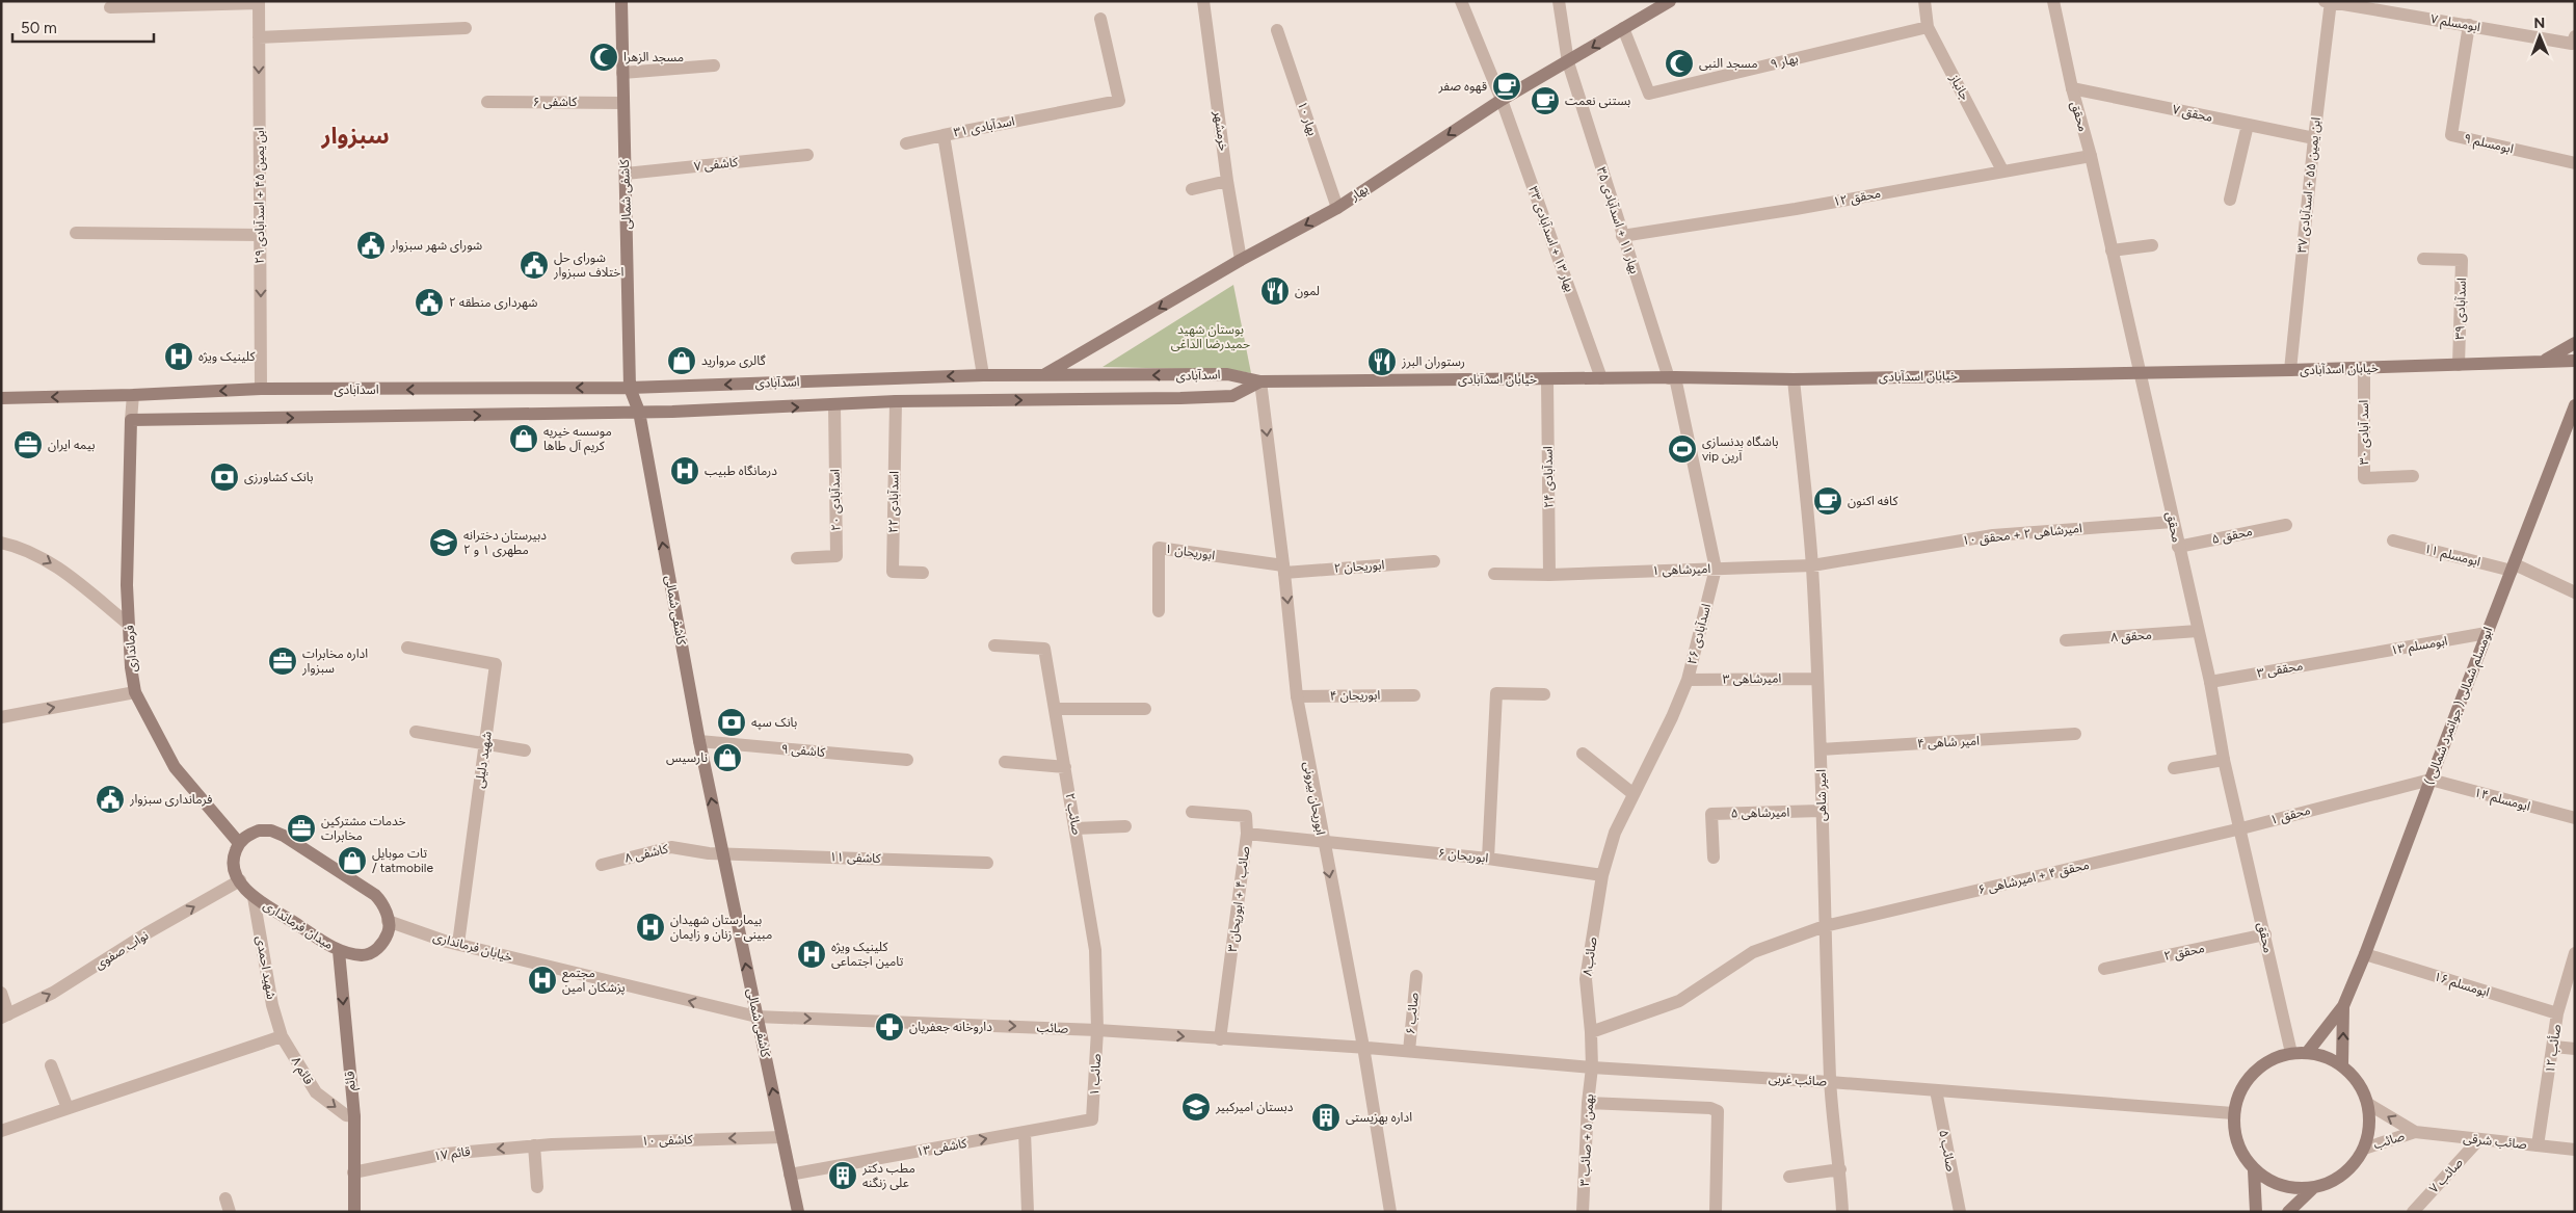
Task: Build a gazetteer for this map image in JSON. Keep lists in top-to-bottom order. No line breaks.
{"streets":{"main road":["بهار","کاشفی شمالی","خیابان اسدآبادی","اسدآبادی","فرمانداری","ابومسلم شمالی ( جوانمرد شمالی )","میدان فرمانداری","قائم"],"street":["ابومسلم ۷","بهار ۹","جانباز","کاشفی ۶","محقق ۷","محقق","بهار ۱۰","اسدآبادی ۳۱","خرمشهر","ابومسلم ۹","کاشفی ۷","ابن یمین ۵۵ + اسدآبادی ۳۷","ابن یمین ۴۵ + اسدآبادی ۲۹","محقق ۱۲","بهار ۱۱ + اسدآبادی ۳۵","بهار ۱۳ + اسدآبادی ۳۳","اسدآبادی ۳۹","اسد آبادی ۳۰","اسدآبادی ۲۴","اسدآبادی ۲۰","اسدآبادی ۲۲","امیرشاهی ۲ + محقق ۱۰","محقق ۵","ابوریحان ۱","ابومسلم ۱۱","ابوریحان ۲","امیرشاهی ۱","اسدآبادی ۲۶","محقق ۸","ابومسلم ۱۳","محققی ۳","امیرشاهی ۳","ابوریحان ۴","امیر شاهی ۴","کاشفی ۹","شهید دلیلی","امیر شاهی","ابوریحان بیرونی","ابومسلم ۱۴","امیرشاهی ۵","صائب ۲","محقق ۱","کاشفی ۸","ابوریحان ۶","کاشفی ۱۱","محقق ۴ + امیرشاهی ۶","صائب ۴ + ابوریحان ۳","خیابان فرمانداری","نواب صفوی","محقق ۲","صائب۸","شهید احمدی","ابومسلم ۱۶","صائب ۶","صائب","صأئب ۱۲","قائم ۸","صائب ۱","صائب غربی","کاشفی ۱۰","بهمن ۵ + صائب ۳","صائب شرقی","کاشفی ۱۳","صائب ۵","قائم ۱۷","صائب ۷"]},"crossings":[["ابومسلم ۷","ابومسلم ۹"],["ابومسلم ۷","ابن یمین ۵۵ + اسدآبادی ۳۷"],["بهار ۹","جانباز"],["بهار ۹","بهار"],["جانباز","محقق ۱۲"],["کاشفی ۶","کاشفی شمالی"],["محقق ۷","محقق"],["محقق ۷","ابن یمین ۵۵ + اسدآبادی ۳۷"],["محقق","محقق ۱۲"],["محقق","خیابان اسدآبادی"],["محقق","امیرشاهی ۲ + محقق ۱۰"],["محقق","محقق ۵"],["محقق","محقق ۸"],["محقق","محققی ۳"],["محقق","محقق ۱"],["محقق","محقق ۴ + امیرشاهی ۶"],["محقق","محقق ۲"],["محقق","صائب"],["محقق","صائب غربی"],["بهار ۱۰","بهار"],["اسدآبادی ۳۱","اسدآبادی"],["خرمشهر","بهار"],["کاشفی ۷","کاشفی شمالی"],["ابن یمین ۵۵ + اسدآبادی ۳۷","خیابان اسدآبادی"],["بهار","بهار ۱۱ + اسدآبادی ۳۵"],["بهار","بهار ۱۳ + اسدآبادی ۳۳"],["بهار","اسدآبادی"],["کاشفی شمالی","اسدآبادی"],["کاشفی شمالی","کاشفی ۹"],["کاشفی شمالی","کاشفی ۸"],["کاشفی شمالی","کاشفی ۱۱"],["کاشفی شمالی","صائب"],["کاشفی شمالی","کاشفی ۱۰"],["کاشفی شمالی","کاشفی ۱۳"],["ابن یمین ۴۵ + اسدآبادی ۲۹","اسدآبادی"],["محقق ۱۲","بهار ۱۱ + اسدآبادی ۳۵"],["بهار ۱۱ + اسدآبادی ۳۵","خیابان اسدآبادی"],["بهار ۱۱ + اسدآبادی ۳۵","اسدآبادی ۲۶"],["بهار ۱۳ + اسدآبادی ۳۳","خیابان اسدآبادی"],["اسدآبادی ۳۹","خیابان اسدآبادی"],["خیابان اسدآبادی","اسدآبادی"],["خیابان اسدآبادی","اسد آبادی ۳۰"],["خیابان اسدآبادی","اسدآبادی ۲۴"],["خیابان اسدآبادی","اسدآبادی ۲۶"],["خیابان اسدآبادی","امیر شاهی"],["خیابان اسدآبادی","ابوریحان بیرونی"],["اسدآبادی","اسدآبادی ۲۰"],["اسدآبادی","اسدآبادی ۲۲"],["اسدآبادی","فرمانداری"],["اسدآبادی","ابوریحان بیرونی"],["اسدآبادی ۲۴","امیرشاهی ۱"],["امیرشاهی ۲ + محقق ۱۰","امیرشاهی ۱"],["امیرشاهی ۲ + محقق ۱۰","امیر شاهی"],["ابوریحان ۱","ابوریحان ۲"],["ابوریحان ۱","ابوریحان بیرونی"],["ابومسلم ۱۱","ابومسلم شمالی ( جوانمرد شمالی )"],["ابوریحان ۲","ابوریحان بیرونی"],["امیرشاهی ۱","اسدآبادی ۲۶"],["امیرشاهی ۱","امیر شاهی"],["اسدآبادی ۲۶","امیرشاهی ۳"],["اسدآبادی ۲۶","ابوریحان ۶"],["اسدآبادی ۲۶","صائب۸"],["ابومسلم ۱۳","محققی ۳"],["ابومسلم ۱۳","ابومسلم شمالی ( جوانمرد شمالی )"],["فرمانداری","میدان فرمانداری"],["امیرشاهی ۳","امیر شاهی"],["ابوریحان ۴","ابوریحان بیرونی"],["ابومسلم شمالی ( جوانمرد شمالی )","ابومسلم ۱۴"],["ابومسلم شمالی ( جوانمرد شمالی )","محقق ۱"],["ابومسلم شمالی ( جوانمرد شمالی )","ابومسلم ۱۶"],["امیر شاهی ۴","امیر شاهی"],["شهید دلیلی","خیابان فرمانداری"],["امیر شاهی","امیرشاهی ۵"],["امیر شاهی","محقق ۴ + امیرشاهی ۶"],["امیر شاهی","صائب غربی"],["ابوریحان بیرونی","ابوریحان ۶"],["ابوریحان بیرونی","صائب ۴ + ابوریحان ۳"],["ابوریحان بیرونی","صائب"],["ابوریحان بیرونی","صائب غربی"],["ابومسلم ۱۴","محقق ۱"],["صائب ۲","صائب"],["صائب ۲","صائب ۱"],["محقق ۱","محقق ۴ + امیرشاهی ۶"],["کاشفی ۸","کاشفی ۱۱"],["ابوریحان ۶","صائب ۴ + ابوریحان ۳"],["ابوریحان ۶","صائب۸"],["محقق ۴ + امیرشاهی ۶","صائب۸"],["صائب ۴ + ابوریحان ۳","صائب"],["میدان فرمانداری","خیابان فرمانداری"],["میدان فرمانداری","نواب صفوی"],["میدان فرمانداری","شهید احمدی"],["میدان فرمانداری","قائم"],["خیابان فرمانداری","صائب"],["صائب۸","صائب غربی"],["صائب۸","بهمن ۵ + صائب ۳"],["شهید احمدی","قائم ۸"],["ابومسلم ۱۶","صأئب ۱۲"],["صائب ۶","صائب غربی"],["صائب","صائب ۱"],["صائب","صائب غربی"],["صائب","صائب شرقی"],["صأئب ۱۲","صائب شرقی"],["قائم ۸","قائم"],["صائب ۱","کاشفی ۱۳"],["صائب غربی","بهمن ۵ + صائب ۳"],["صائب غربی","صائب ۵"],["قائم","قائم ۱۷"],["کاشفی ۱۰","قائم ۱۷"],["صائب شرقی","صائب ۷"]],"one_way":["بهار","کاشفی شمالی","ابن یمین ۴۵ + اسدآبادی ۲۹","ابوریحان بیرونی","خیابان فرمانداری","نواب صفوی","صائب","قائم ۸","قائم","کاشفی ۱۰","کاشفی ۱۳","قائم ۱۷"],"districts":["سبزوار"],"parks":["بوستان شهید حمیدرضا الداغی"],"places":{"mosque":["مسجد الزهرا","مسجد النبی"],"cafe":["قهوه صفر","بستنی نعمت","کافه اکنون"],"public building":["شورای شهر سبزوار","شورای حل اختلاف سبزوار","شهرداری منطقه ۲","فرمانداری سبزوار"],"restaurant":["لمون","رستوران البرز"],"hospital":["کلینیک ویژه","درمانگاه طبیب","بیمارستان شهیدان مبینی - زنان و زایمان","کلینیک ویژه تامین اجتماعی","مجتمع پزشکان امین"],"shop":["گالری مروارید","موسسه خیریه کریم آل طاها","نارسیس","تات موبایل / tatmobile"],"office":["بیمه ایران","اداره مخابرات سبزوار","خدمات مشترکین مخابرات"],"sports":["باشگاه بدنسازی vip آرین"],"bank":["بانک کشاورزی","بانک سپه"],"school or university":["دبیرستان دخترانه مطهری ۱ و ۲","دبستان امیرکبیر"],"pharmacy":["داروخانه جعفریان"],"building":["اداره بهزیستی","مطب دکتر علی زنگنه"]},"scale_bar":"50 m","north":"top"}
